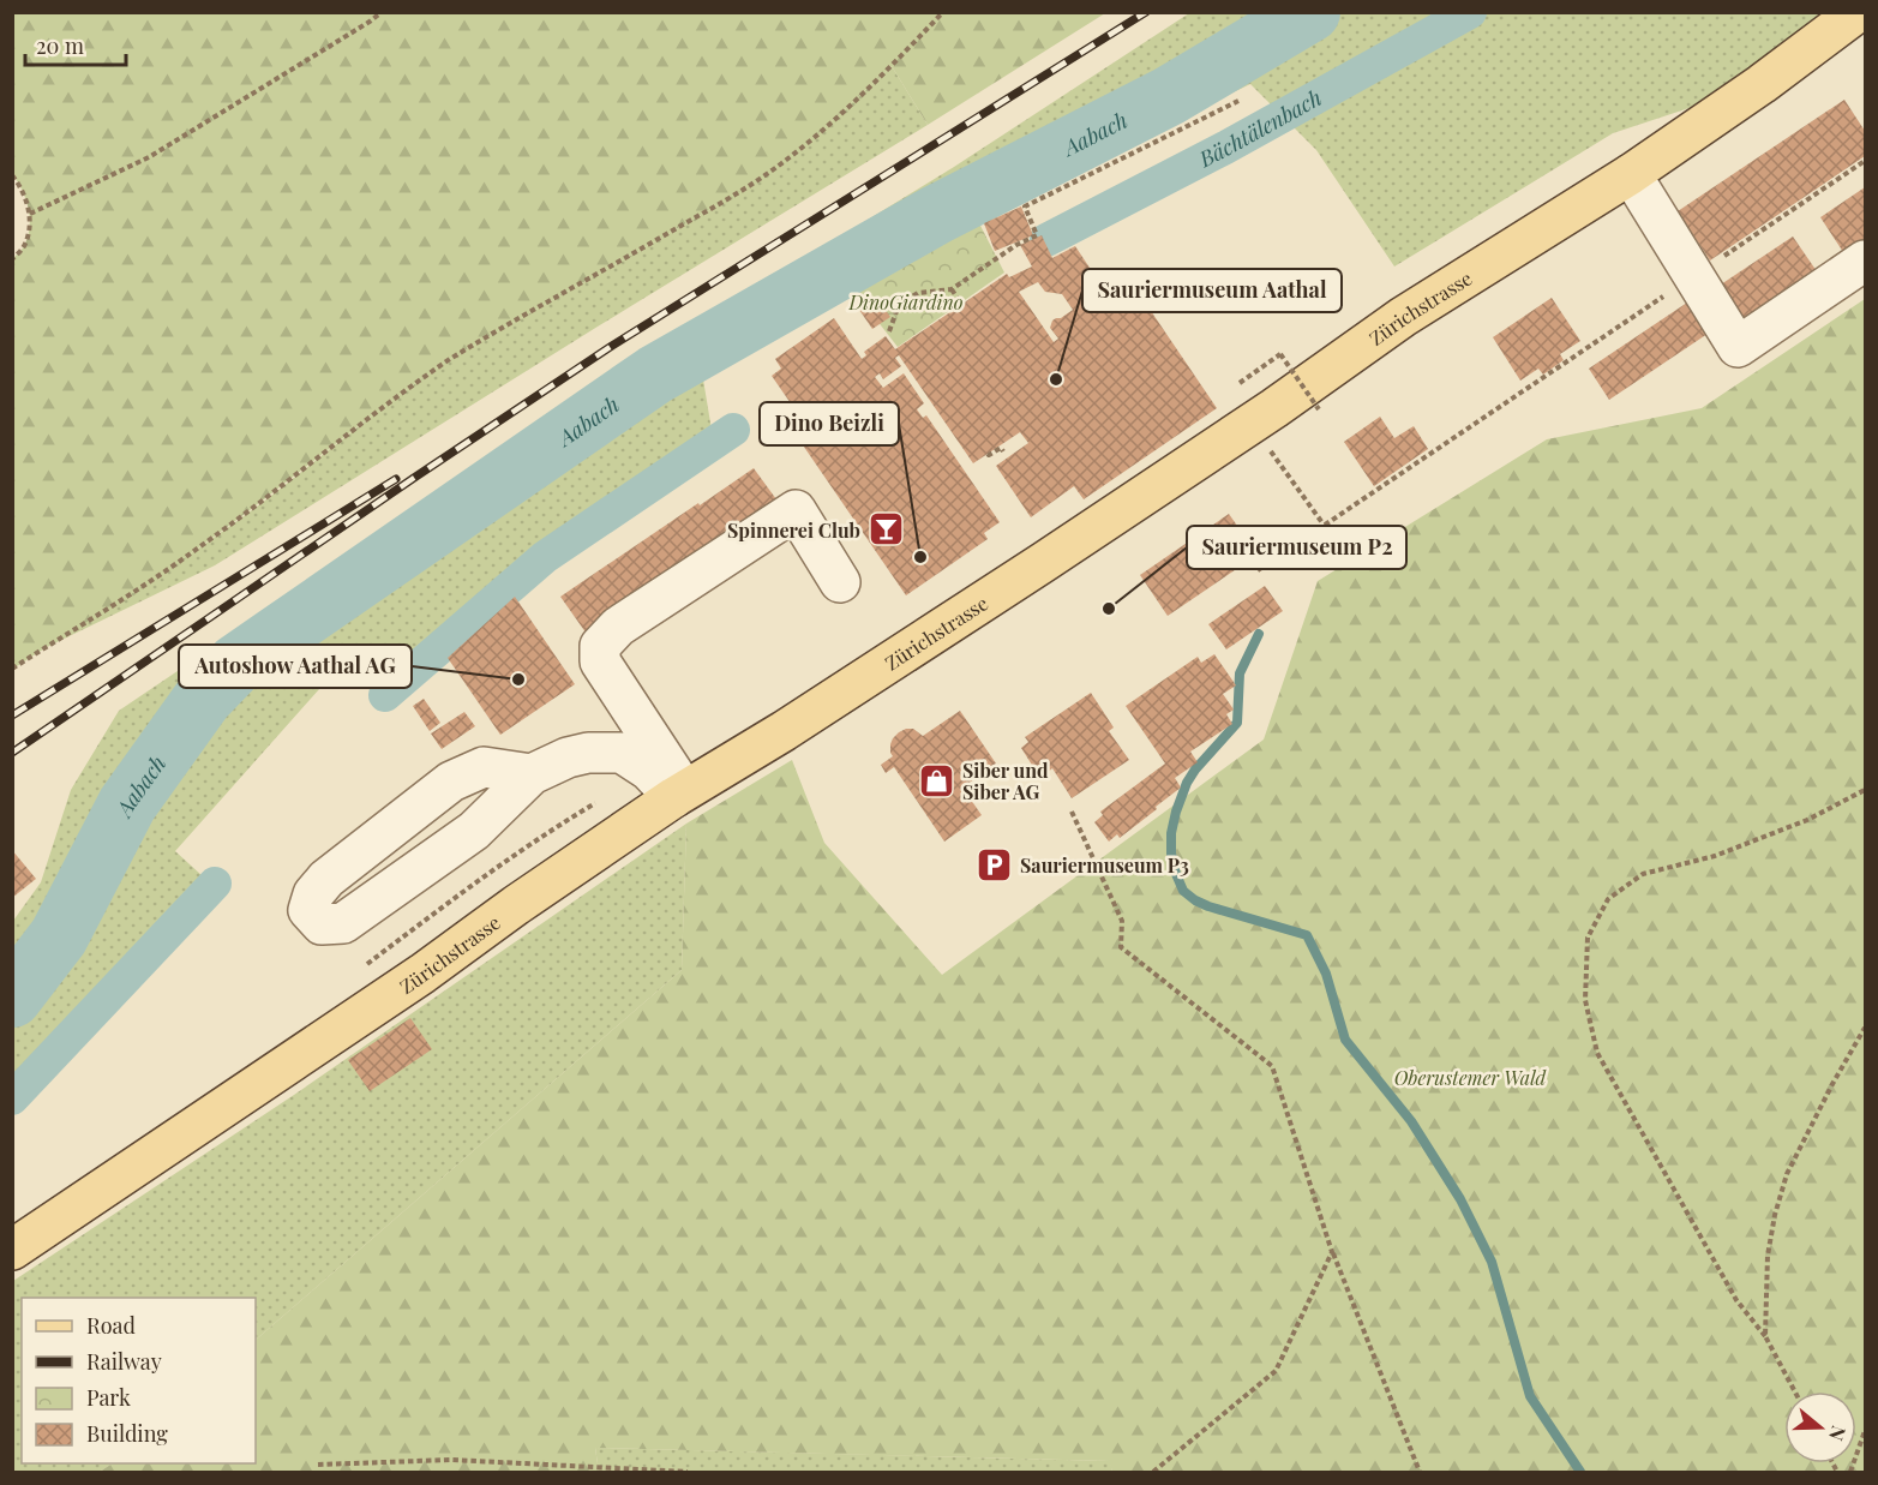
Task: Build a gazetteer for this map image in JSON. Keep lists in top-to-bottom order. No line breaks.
{"streets":{"main road":["Zürichstrasse"]},"water":["Bächtälenbach","Aabach"],"parks":["DinoGiardino","Oberustemer Wald"],"places":{"other":["Sauriermuseum Aathal","Dino Beizli","Sauriermuseum P2","Autoshow Aathal AG"],"bar":["Spinnerei Club"],"shop":["Siber und Siber AG"],"parking":["Sauriermuseum P3"]},"legend":["Road","Railway","Park","Building"],"scale_bar":"20 m","north":"right"}
